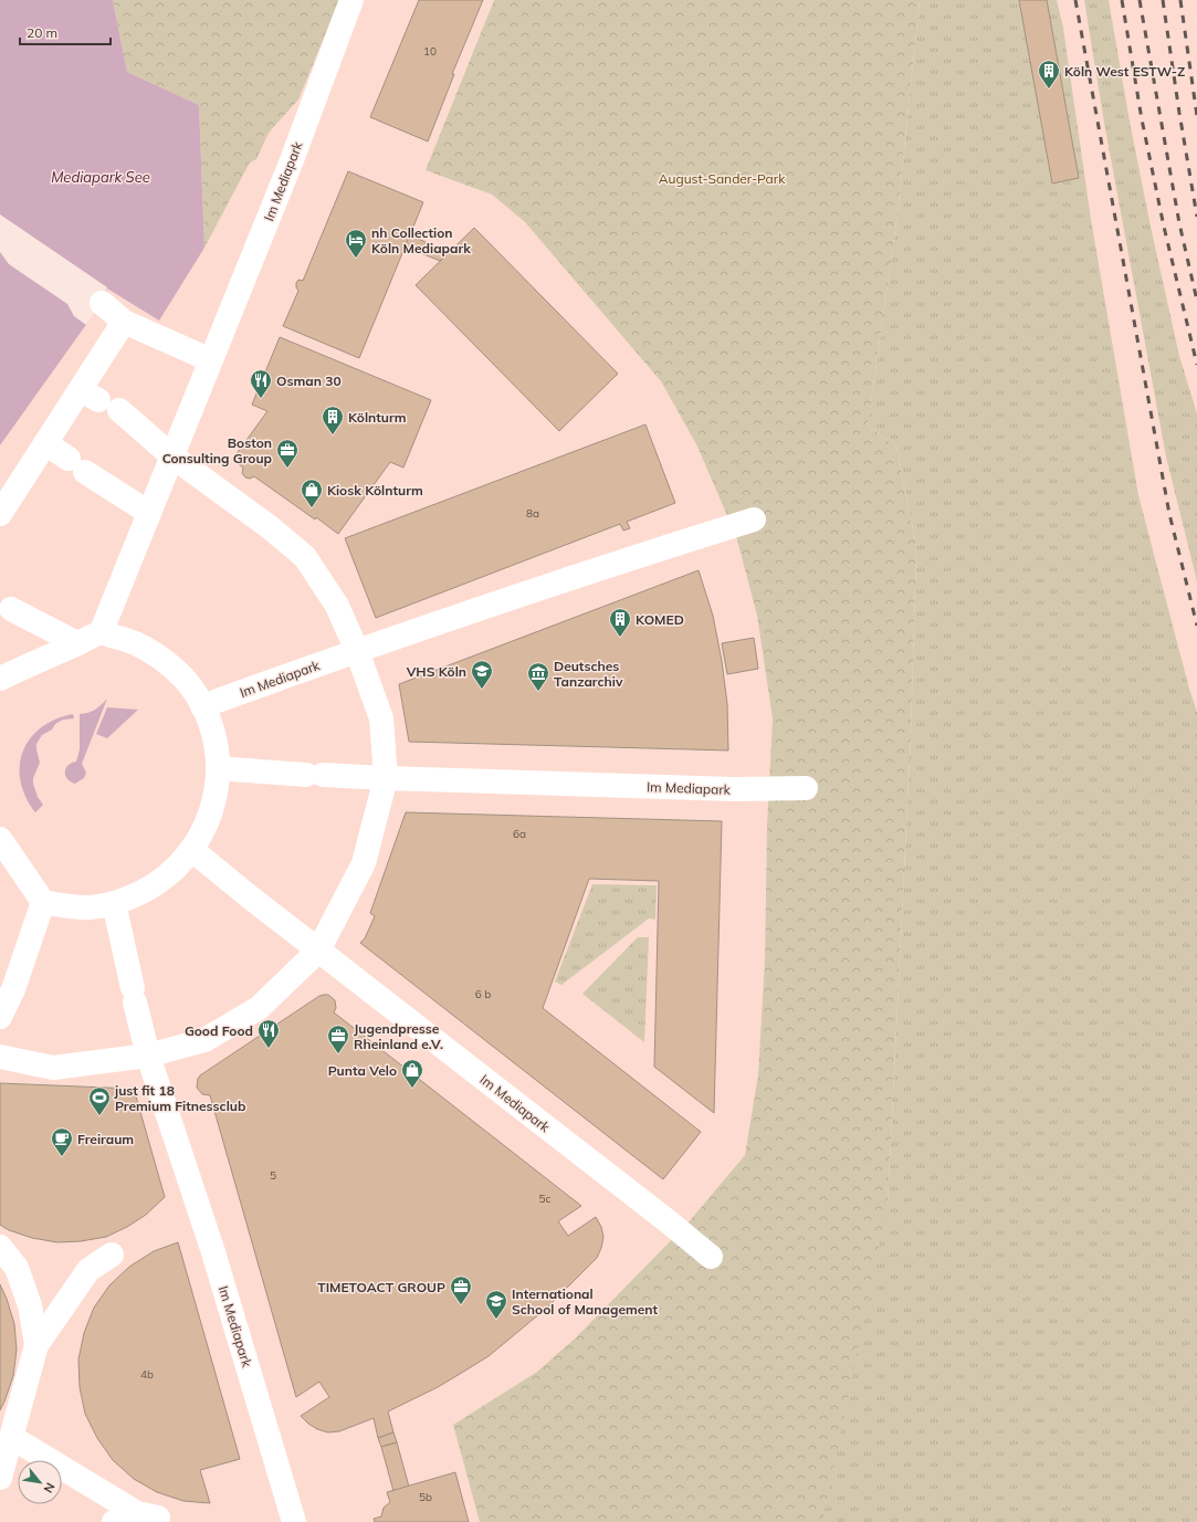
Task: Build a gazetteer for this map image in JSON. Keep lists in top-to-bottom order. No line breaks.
{"streets":{"street":["Im Mediapark"]},"water":["Mediapark See"],"parks":["August-Sander-Park"],"places":{"building":["Köln West ESTW-Z","Kölnturm","KOMED"],"hotel":["nh Collection Köln Mediapark"],"restaurant":["Osman 30","Good Food"],"office":["Boston Consulting Group","Jugendpresse Rheinland e.V.","TIMETOACT GROUP"],"shop":["Kiosk Kölnturm","Punta Velo"],"school or university":["VHS Köln","International School of Management"],"museum":["Deutsches Tanzarchiv"],"sports":["just fit 18 Premium Fitnessclub"],"cafe":["Freiraum"]},"house_numbers":["10","8a","6a","6 b","5","5c","4b","5b"],"scale_bar":"20 m","north":"bottom right"}
